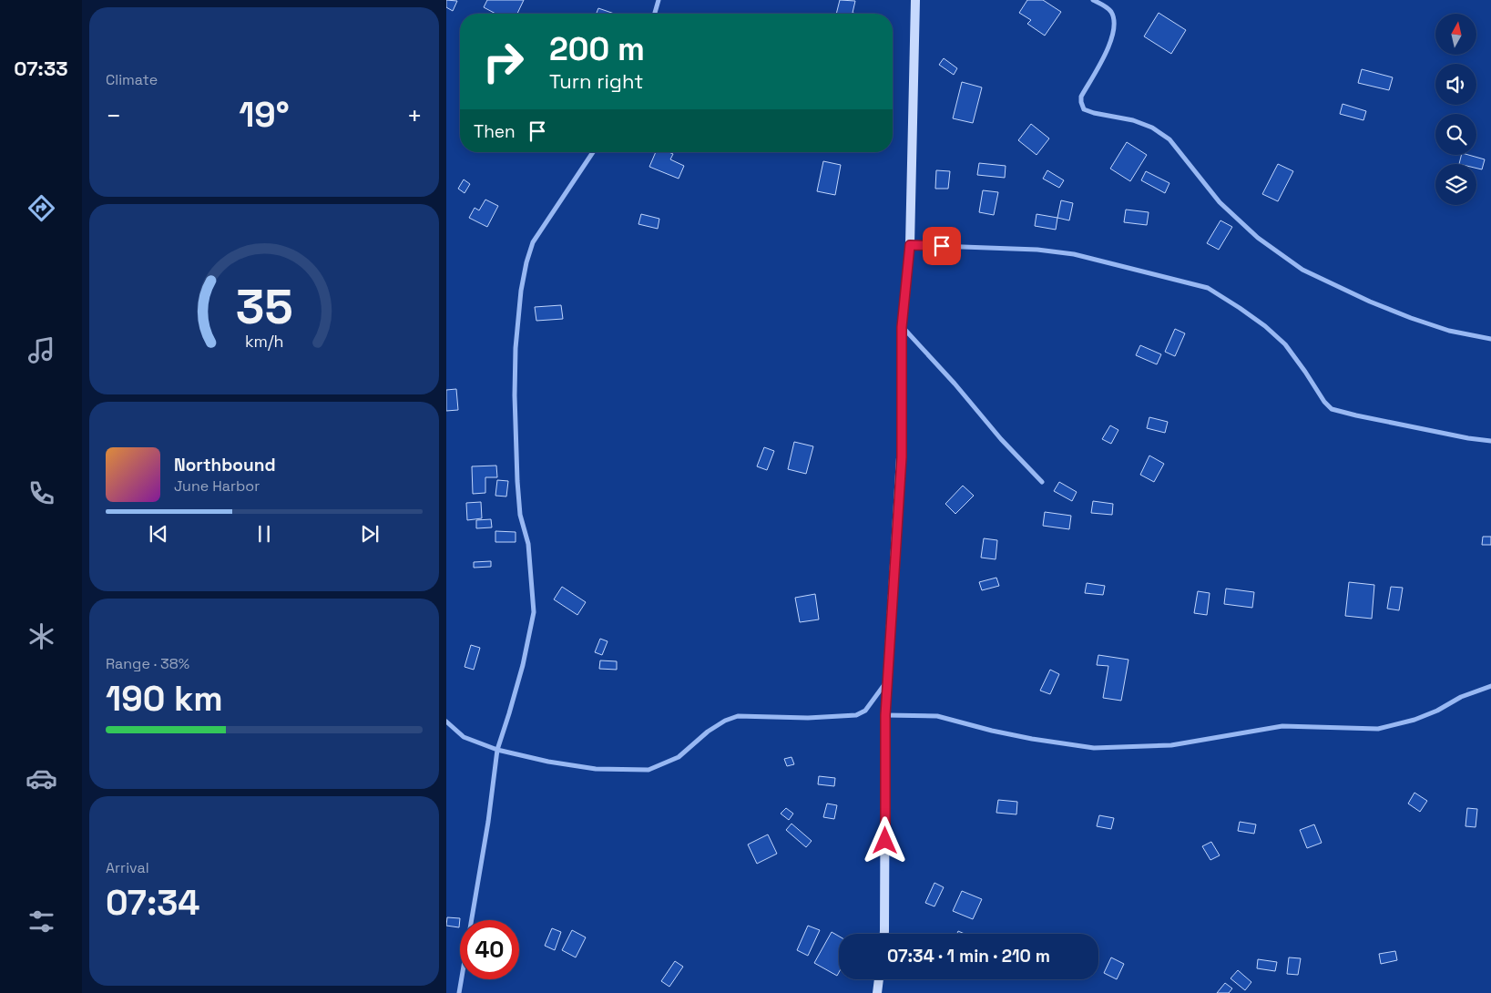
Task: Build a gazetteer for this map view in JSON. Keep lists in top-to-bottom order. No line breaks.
{"north":"top","page":{"tabs":"07:33","tile":["Climate",["Range · 38%","190 km"],["Arrival","07:34"]],"turn":["200 m","Turn right"],"heat":["−","19°","+"],"then":"Then","song":["Northbound","June Harbor"],"limit":"40","trip":"07:34 · 1 min · 210 m","gauge":["35","km/h"]}}
